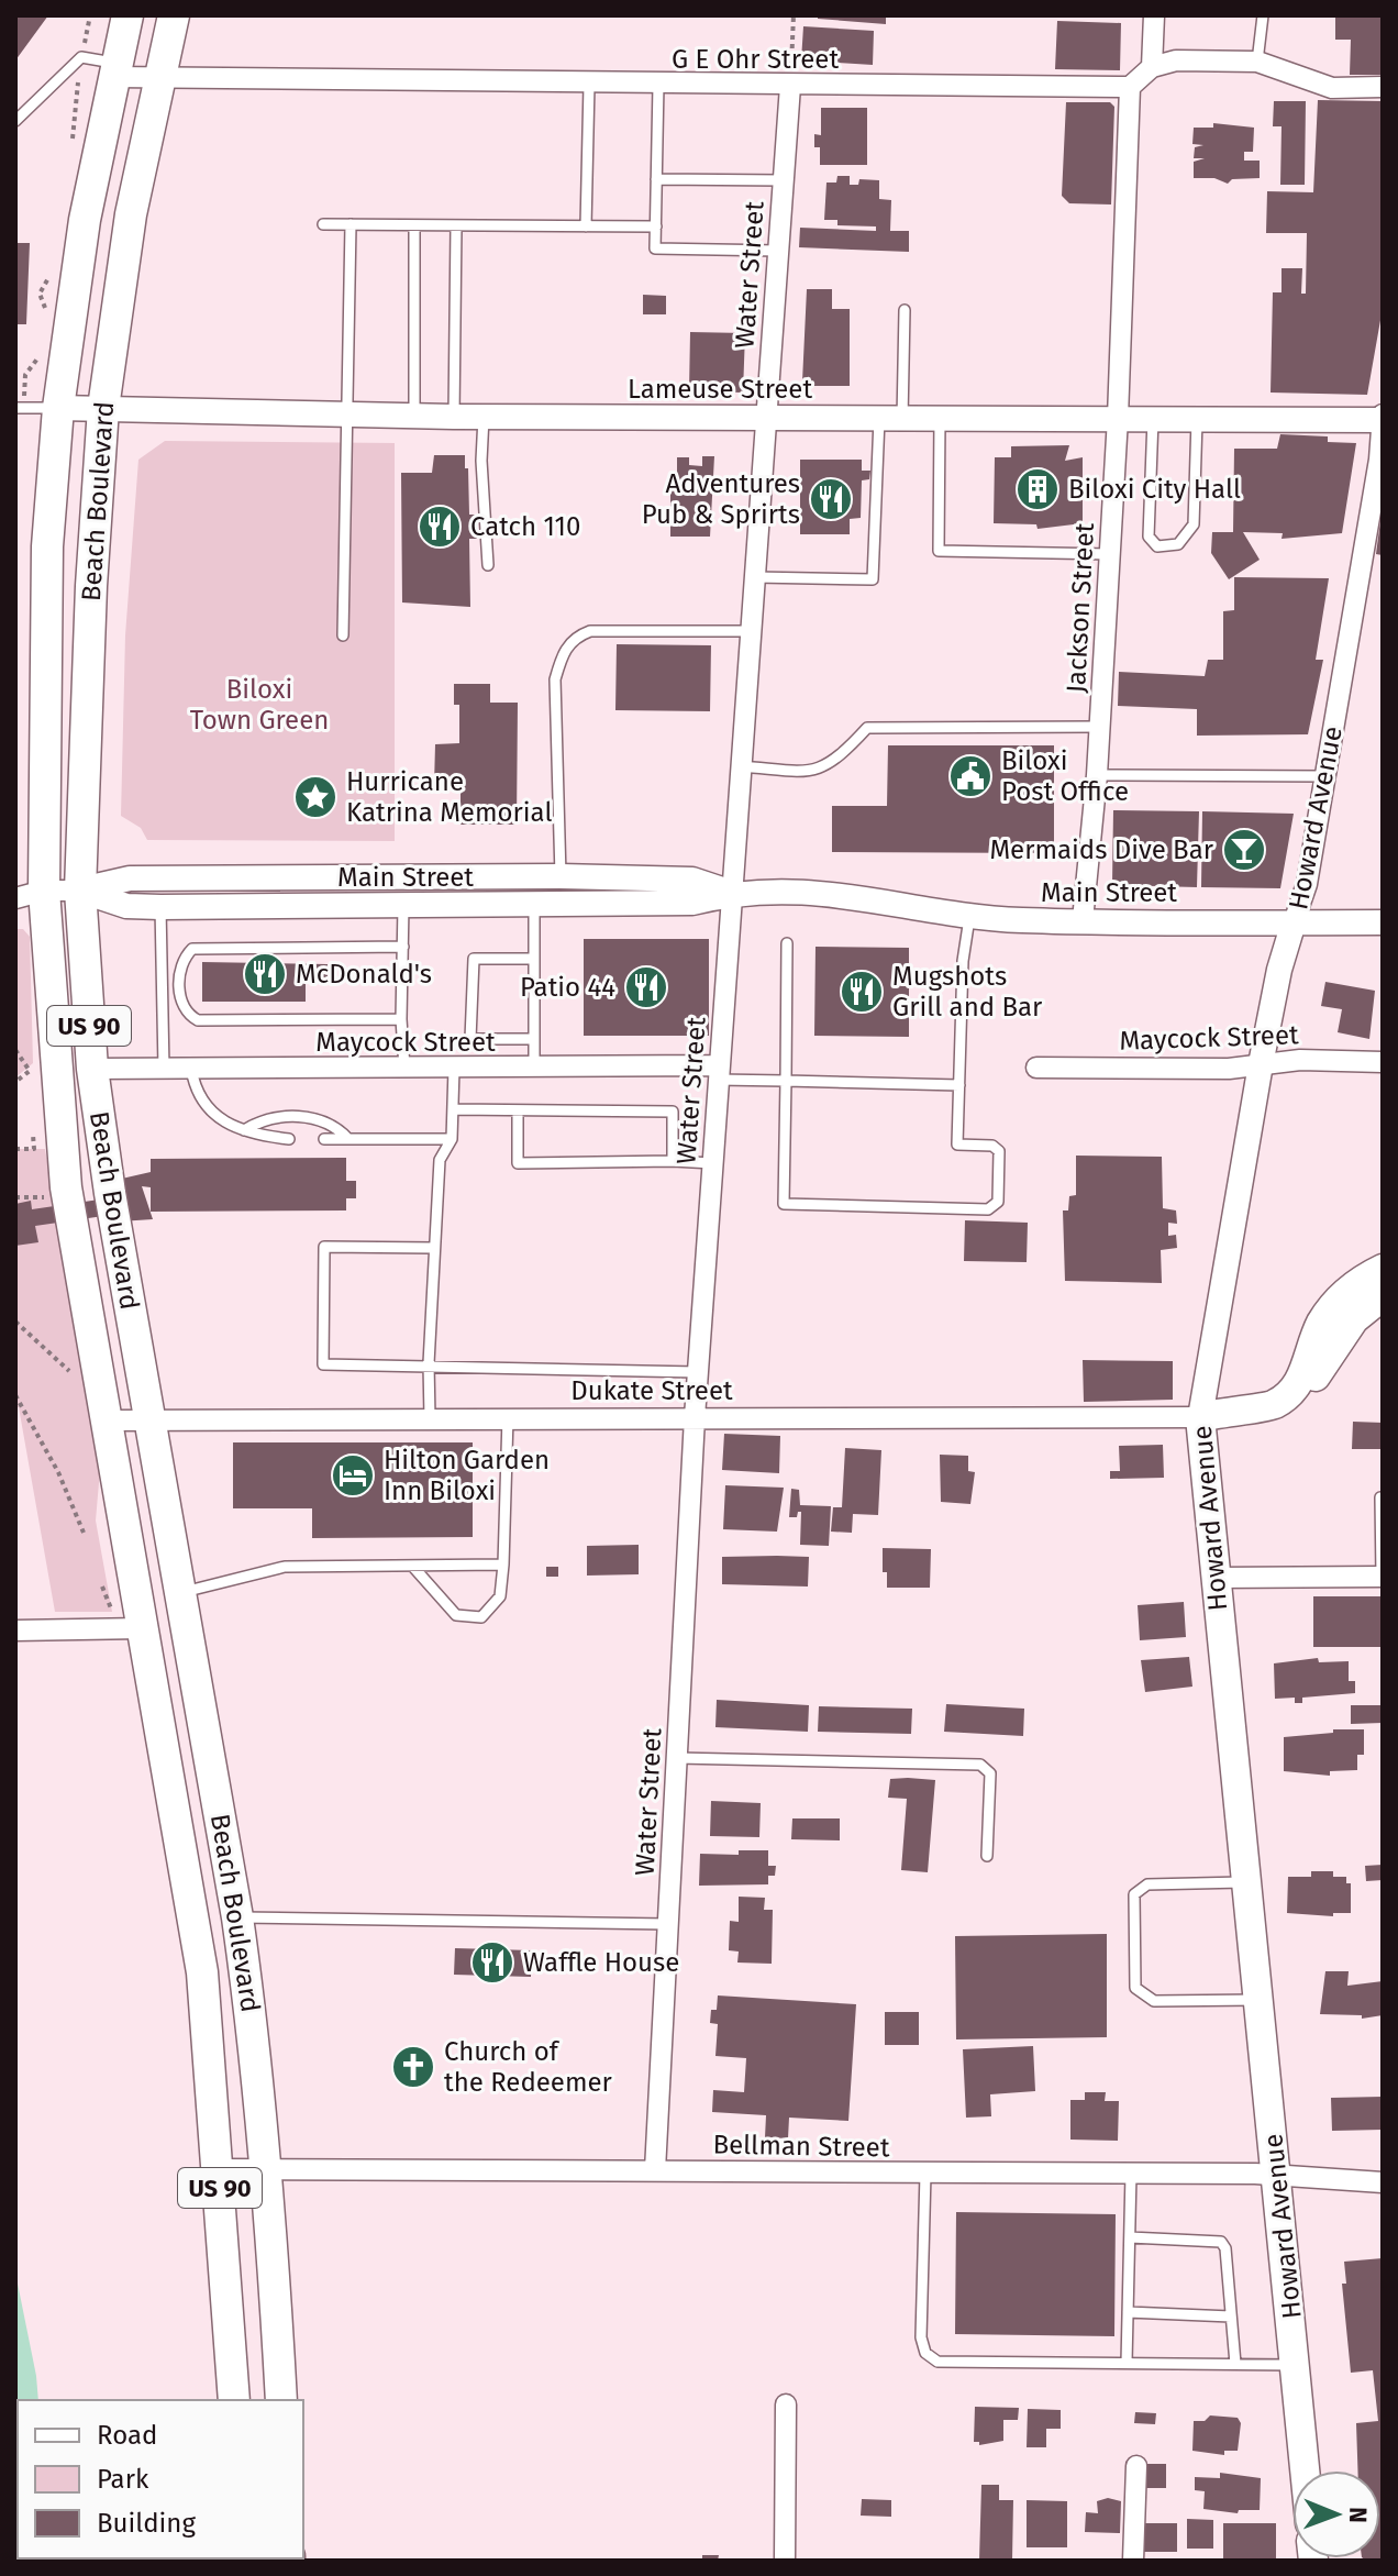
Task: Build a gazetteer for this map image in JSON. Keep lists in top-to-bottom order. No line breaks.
{"streets":{"main road":["Beach Boulevard","Howard Avenue","US 90"],"street":["G E Ohr Street","Water Street","Lameuse Street","Jackson Street","Main Street","Maycock Street","Dukate Street","Bellman Street"]},"crossings":[["G E Ohr Street","Water Street"],["G E Ohr Street","Beach Boulevard"],["G E Ohr Street","Jackson Street"],["Water Street","Lameuse Street"],["Water Street","Main Street"],["Water Street","Maycock Street"],["Water Street","Dukate Street"],["Water Street","Bellman Street"],["Lameuse Street","Beach Boulevard"],["Lameuse Street","Jackson Street"],["Lameuse Street","Howard Avenue"],["Beach Boulevard","Main Street"],["Beach Boulevard","Maycock Street"],["Beach Boulevard","Dukate Street"],["Beach Boulevard","Bellman Street"],["Jackson Street","Main Street"],["Howard Avenue","Main Street"],["Howard Avenue","Maycock Street"],["Howard Avenue","Dukate Street"],["Howard Avenue","Bellman Street"]],"parks":["Biloxi Town Green"],"places":{"building":["Biloxi City Hall"],"restaurant":["Adventures Pub & Sprirts","Catch 110","McDonald's","Patio 44","Mugshots Grill and Bar","Waffle House"],"public building":["Biloxi Post Office"],"place":["Hurricane Katrina Memorial"],"bar":["Mermaids Dive Bar"],"hotel":["Hilton Garden Inn Biloxi"],"church":["Church of the Redeemer"]},"legend":["Road","Park","Building"],"north":"right"}
